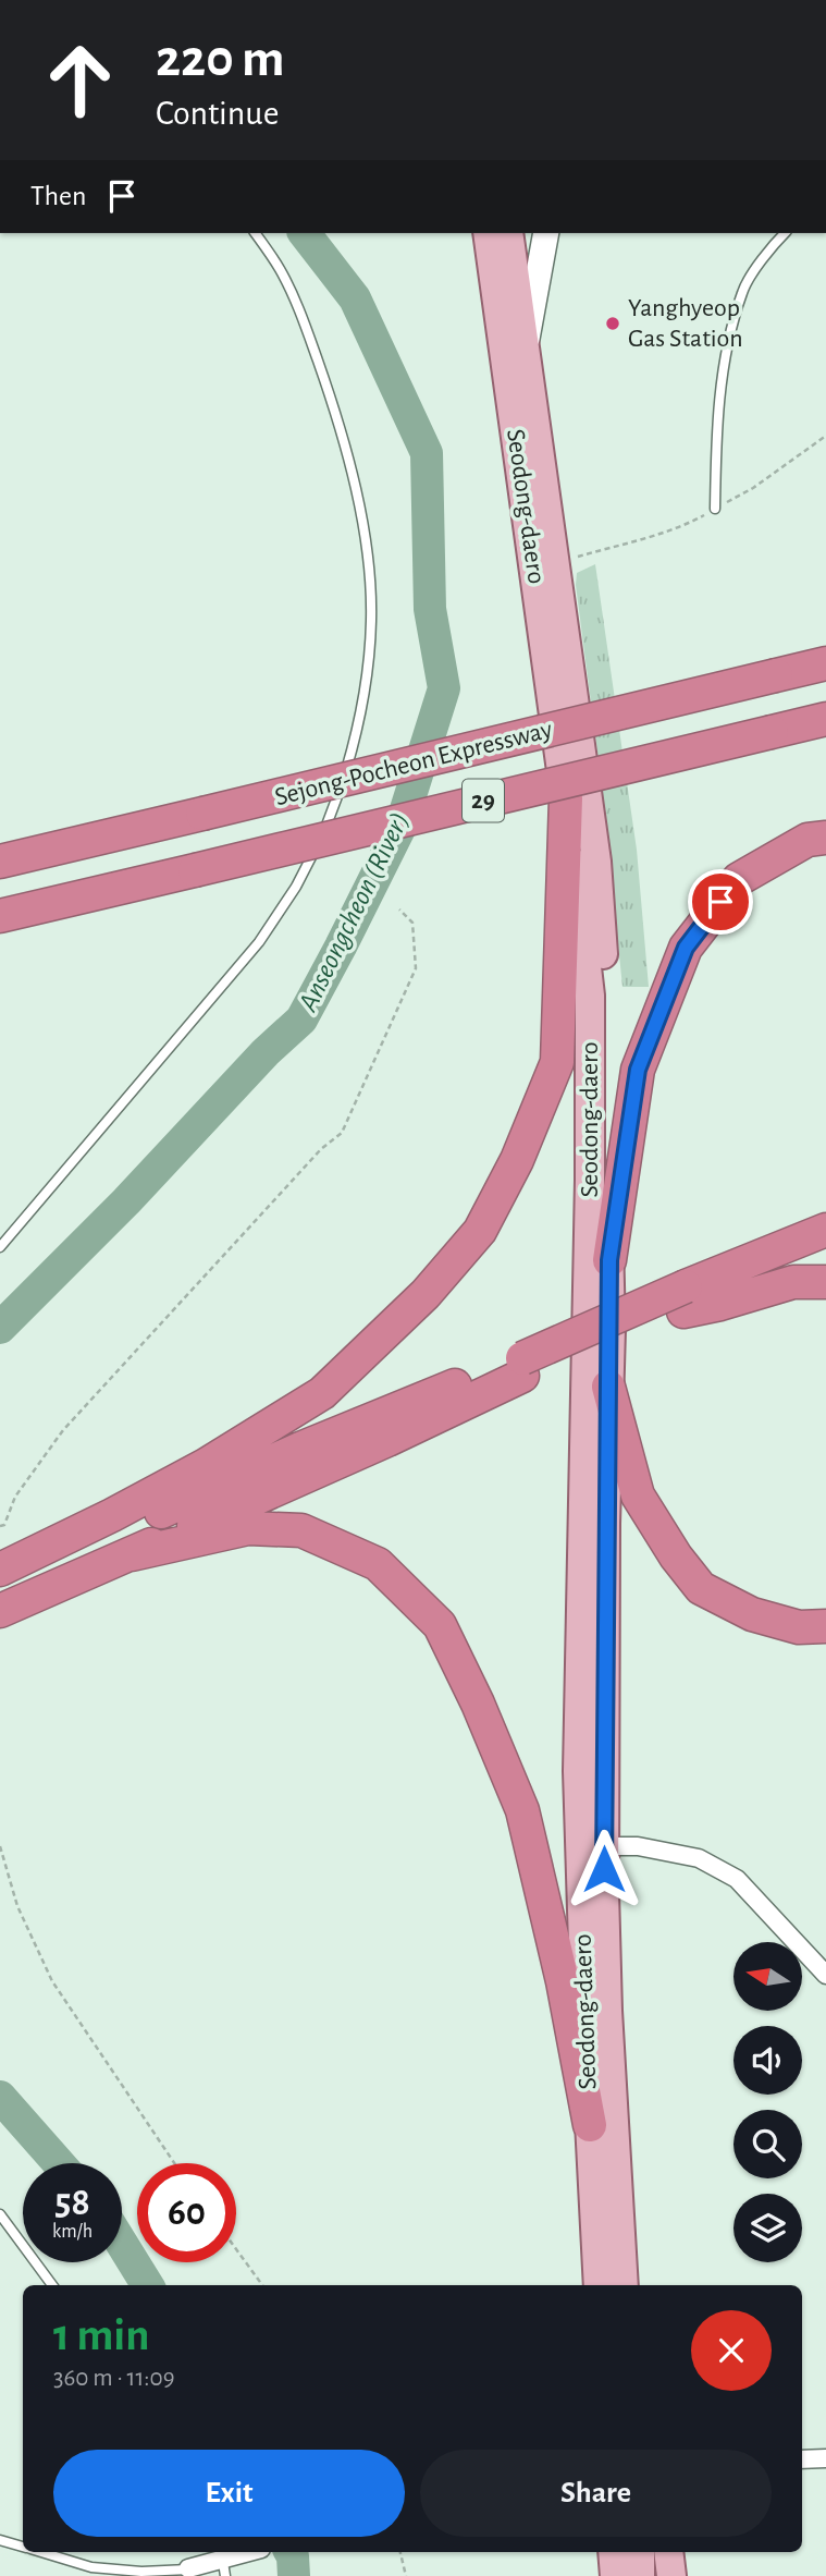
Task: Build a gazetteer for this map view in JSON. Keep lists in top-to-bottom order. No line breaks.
{"streets":{"highway":["Sejong-Pocheon Expressway","29"],"main road":["Seodong-daero"]},"water":["Anseongcheon (River)"],"places":["Yanghyeop Gas Station"],"north":"left","page":{"turn":["220 m","Continue"],"then":"Then","speed":"58 km/h","limit":"60","heading":["1 min","360 m · 11:09"],"buttons":["Exit","Share"]}}
